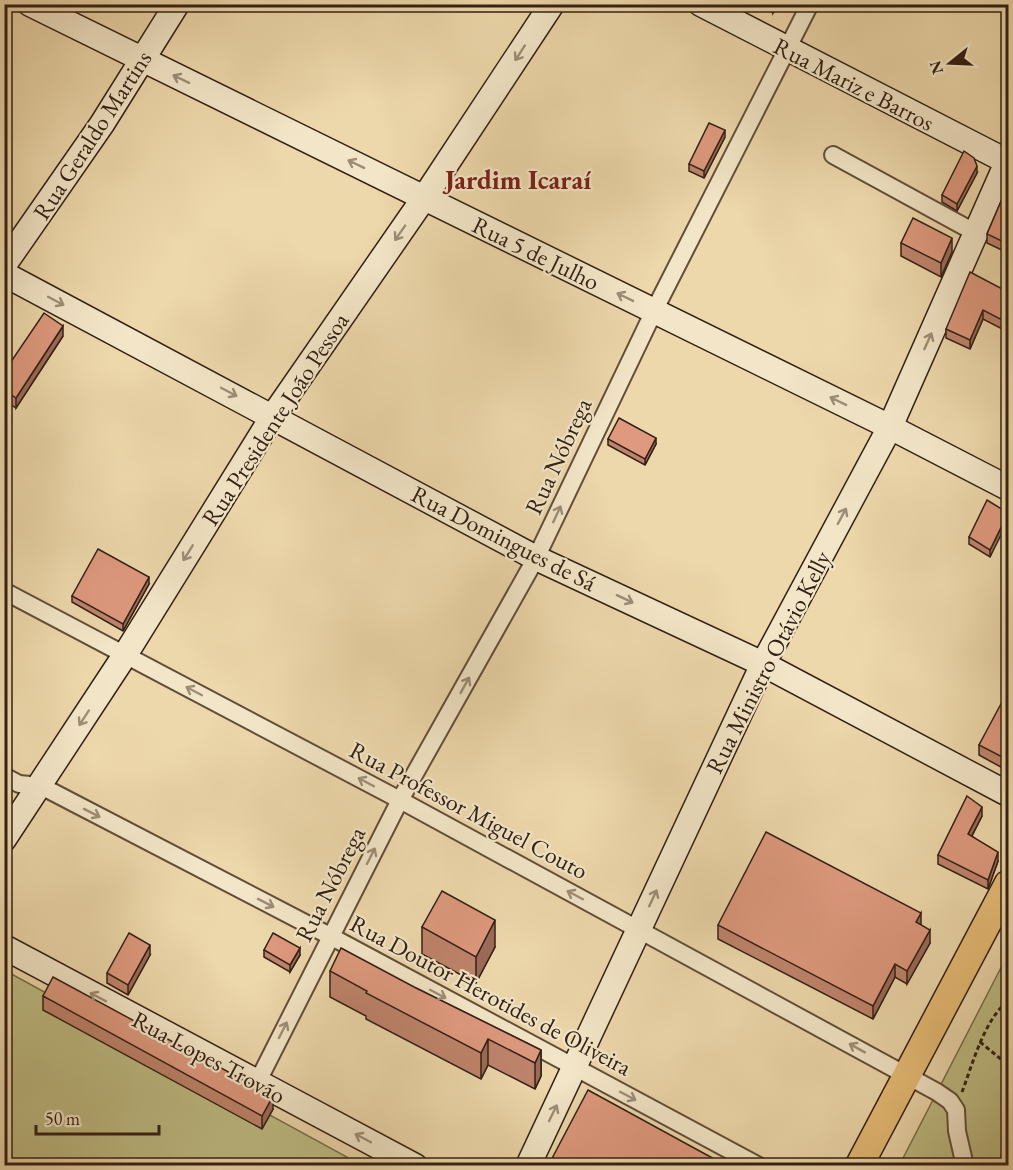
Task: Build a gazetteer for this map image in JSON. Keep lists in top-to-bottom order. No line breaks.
{"streets":{"street":["Rua Mariz e Barros","Rua Geraldo Martins","Rua 5 de Julho","Rua Presidente João Pessoa","Rua Nóbrega","Rua Domingues de Sá","Rua Ministro Otávio Kelly","Rua Professor Miguel Couto","Rua Doutor Herotides de Oliveira","Rua Lopes Trovão"]},"crossings":[["Rua Mariz e Barros","Rua Nóbrega"],["Rua Mariz e Barros","Rua Ministro Otávio Kelly"],["Rua Geraldo Martins","Rua 5 de Julho"],["Rua 5 de Julho","Rua Presidente João Pessoa"],["Rua 5 de Julho","Rua Nóbrega"],["Rua 5 de Julho","Rua Ministro Otávio Kelly"],["Rua Presidente João Pessoa","Rua Domingues de Sá"],["Rua Presidente João Pessoa","Rua Professor Miguel Couto"],["Rua Presidente João Pessoa","Rua Doutor Herotides de Oliveira"],["Rua Nóbrega","Rua Domingues de Sá"],["Rua Nóbrega","Rua Professor Miguel Couto"],["Rua Nóbrega","Rua Doutor Herotides de Oliveira"],["Rua Nóbrega","Rua Lopes Trovão"],["Rua Domingues de Sá","Rua Ministro Otávio Kelly"],["Rua Ministro Otávio Kelly","Rua Professor Miguel Couto"],["Rua Ministro Otávio Kelly","Rua Doutor Herotides de Oliveira"]],"one_way":["Rua 5 de Julho","Rua Presidente João Pessoa","Rua Nóbrega","Rua Domingues de Sá","Rua Ministro Otávio Kelly","Rua Professor Miguel Couto","Rua Doutor Herotides de Oliveira","Rua Lopes Trovão"],"districts":["Jardim Icaraí"],"scale_bar":"50 m","north":"left"}
